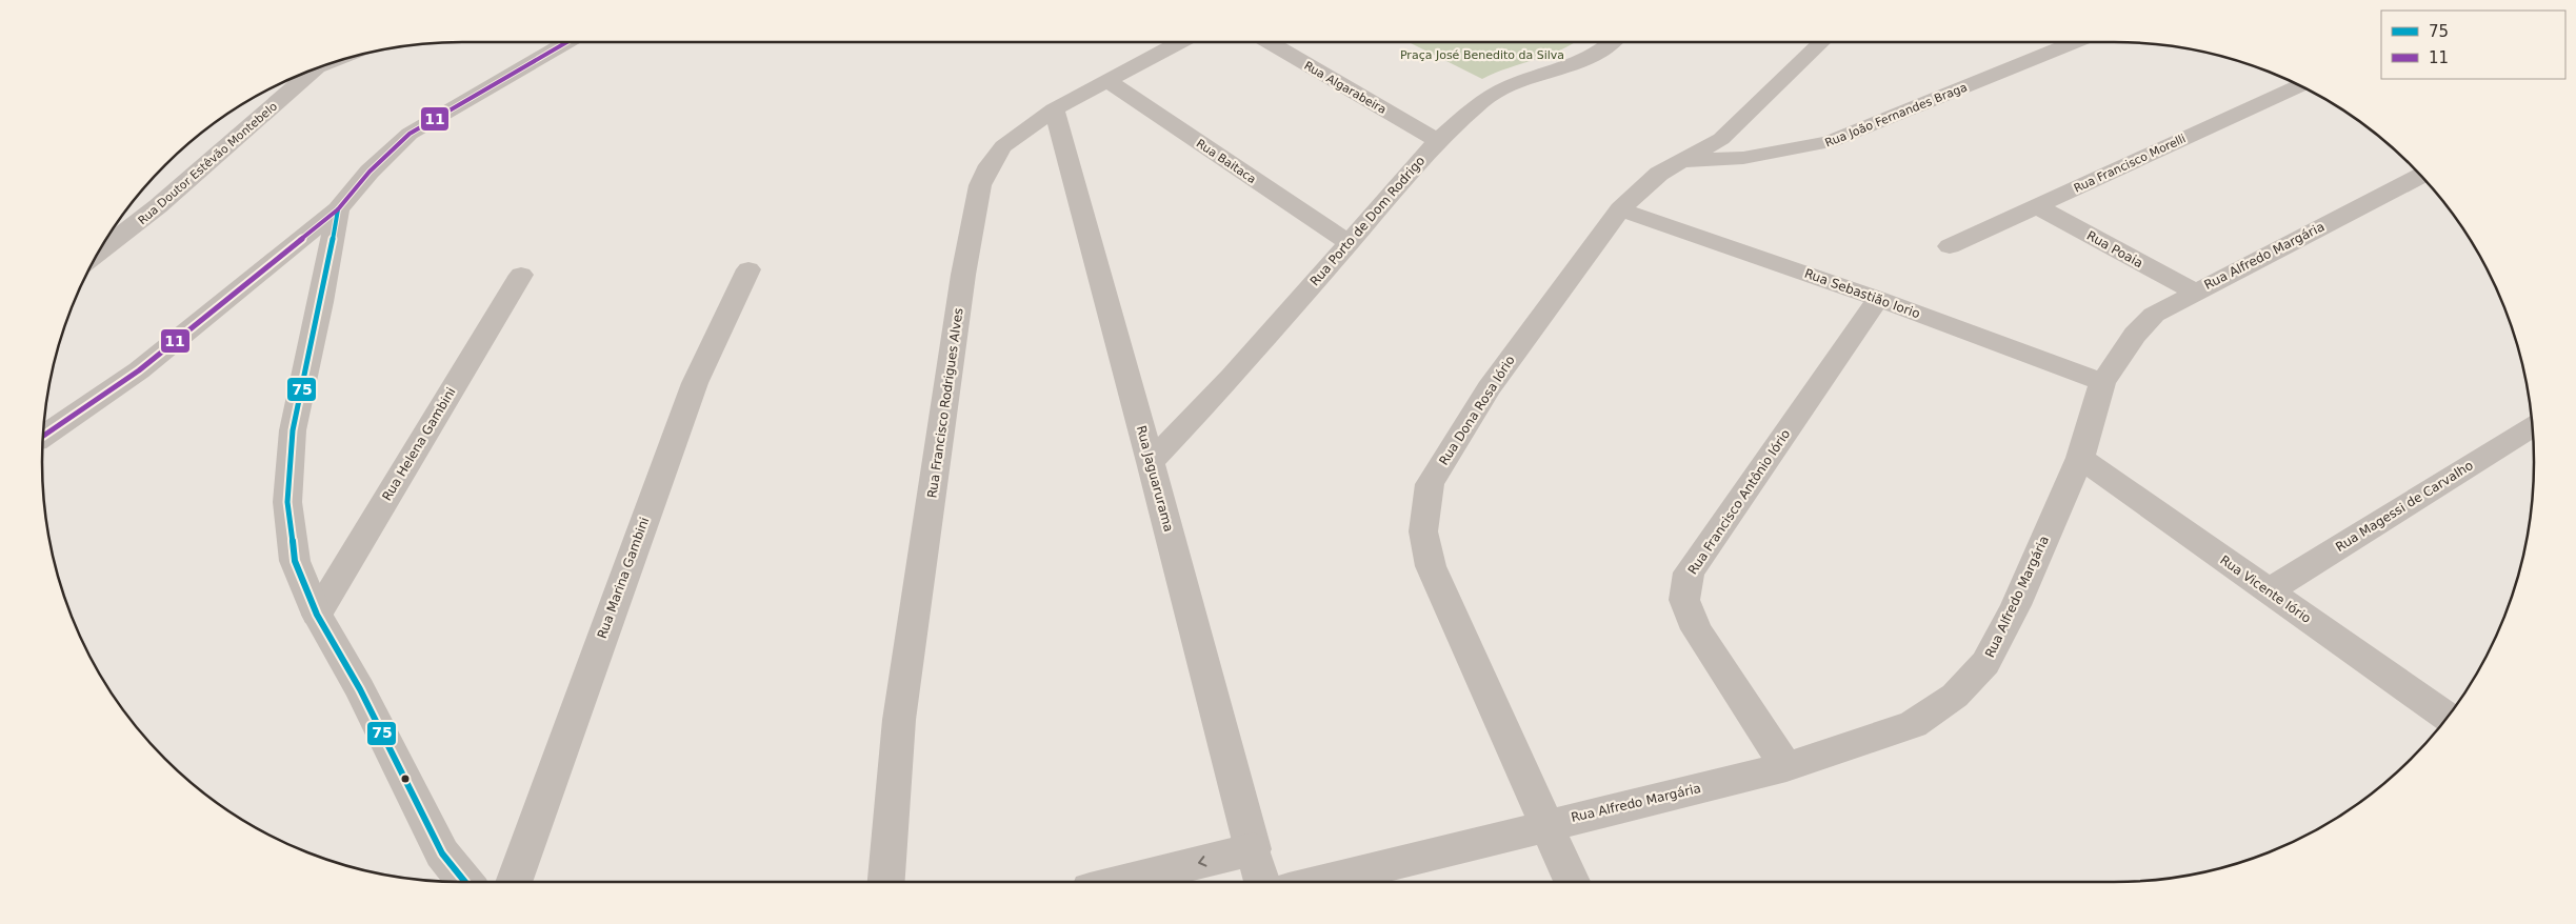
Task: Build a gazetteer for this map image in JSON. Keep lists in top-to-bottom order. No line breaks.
{"streets":{"street":["Rua Algarabeira","Rua João Fernandes Braga","Rua Baitaca","Rua Doutor Estêvão Montebelo","Rua Francisco Morelli","Rua Porto de Dom Rodrigo","Rua Poaia","Rua Alfredo Margária","Rua Sebastião Iorio","Rua Francisco Rodrigues Alves","Rua Dona Rosa Iório","Rua Helena Gambini","Rua Jaguarurama","Rua Francisco Antônio Iório","Rua Magessi de Carvalho","Rua Marina Gambini","Rua Vicente Iório"]},"crossings":[["Rua Algarabeira","Rua Porto de Dom Rodrigo"],["Rua João Fernandes Braga","Rua Dona Rosa Iório"],["Rua Baitaca","Rua Porto de Dom Rodrigo"],["Rua Baitaca","Rua Francisco Rodrigues Alves"],["Rua Francisco Morelli","Rua Poaia"],["Rua Porto de Dom Rodrigo","Rua Jaguarurama"],["Rua Poaia","Rua Alfredo Margária"],["Rua Alfredo Margária","Rua Sebastião Iorio"],["Rua Alfredo Margária","Rua Dona Rosa Iório"],["Rua Alfredo Margária","Rua Francisco Antônio Iório"],["Rua Alfredo Margária","Rua Vicente Iório"],["Rua Sebastião Iorio","Rua Dona Rosa Iório"],["Rua Sebastião Iorio","Rua Francisco Antônio Iório"],["Rua Francisco Rodrigues Alves","Rua Jaguarurama"],["Rua Magessi de Carvalho","Rua Vicente Iório"]],"parks":["Praça José Benedito da Silva"],"lines":["transit line 11","transit line 75"],"legend":["75","11"]}
